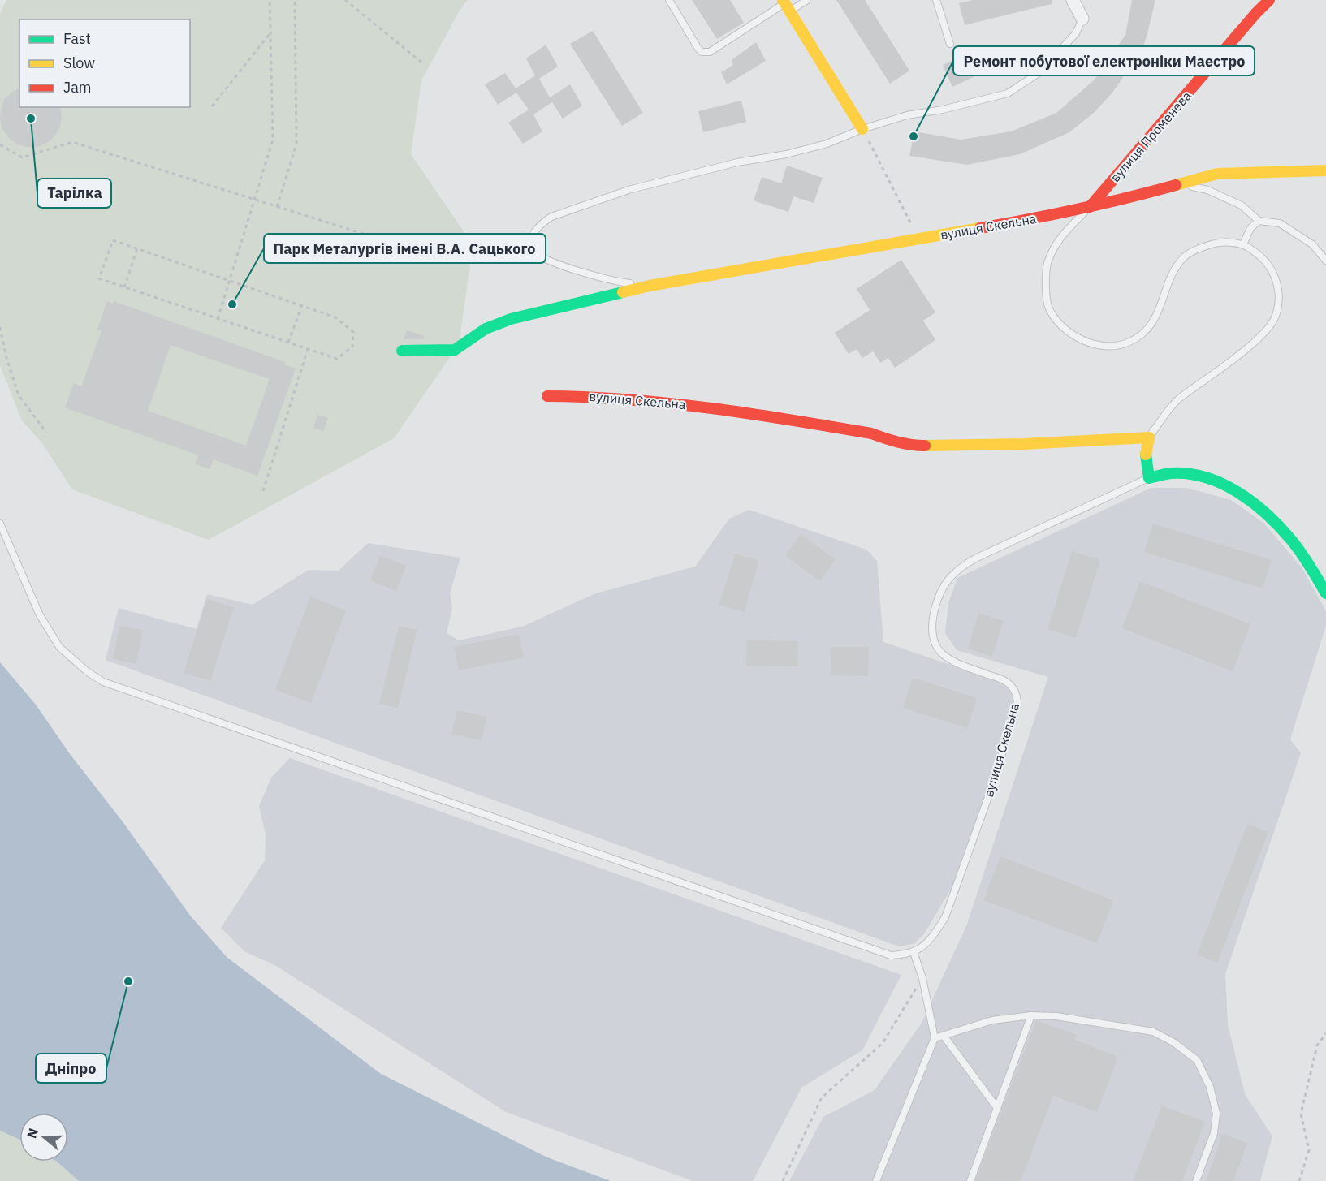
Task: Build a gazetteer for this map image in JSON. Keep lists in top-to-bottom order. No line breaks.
{"streets":{"street":["вулиця Променева","вулиця Скельна"]},"crossings":[["вулиця Променева","вулиця Скельна"]],"places":["Тарілка","Ремонт побутової електроніки Маестро","Парк Металургів імені В.А. Сацького","Дніпро"],"legend":["Fast","Slow","Jam"],"north":"left"}
